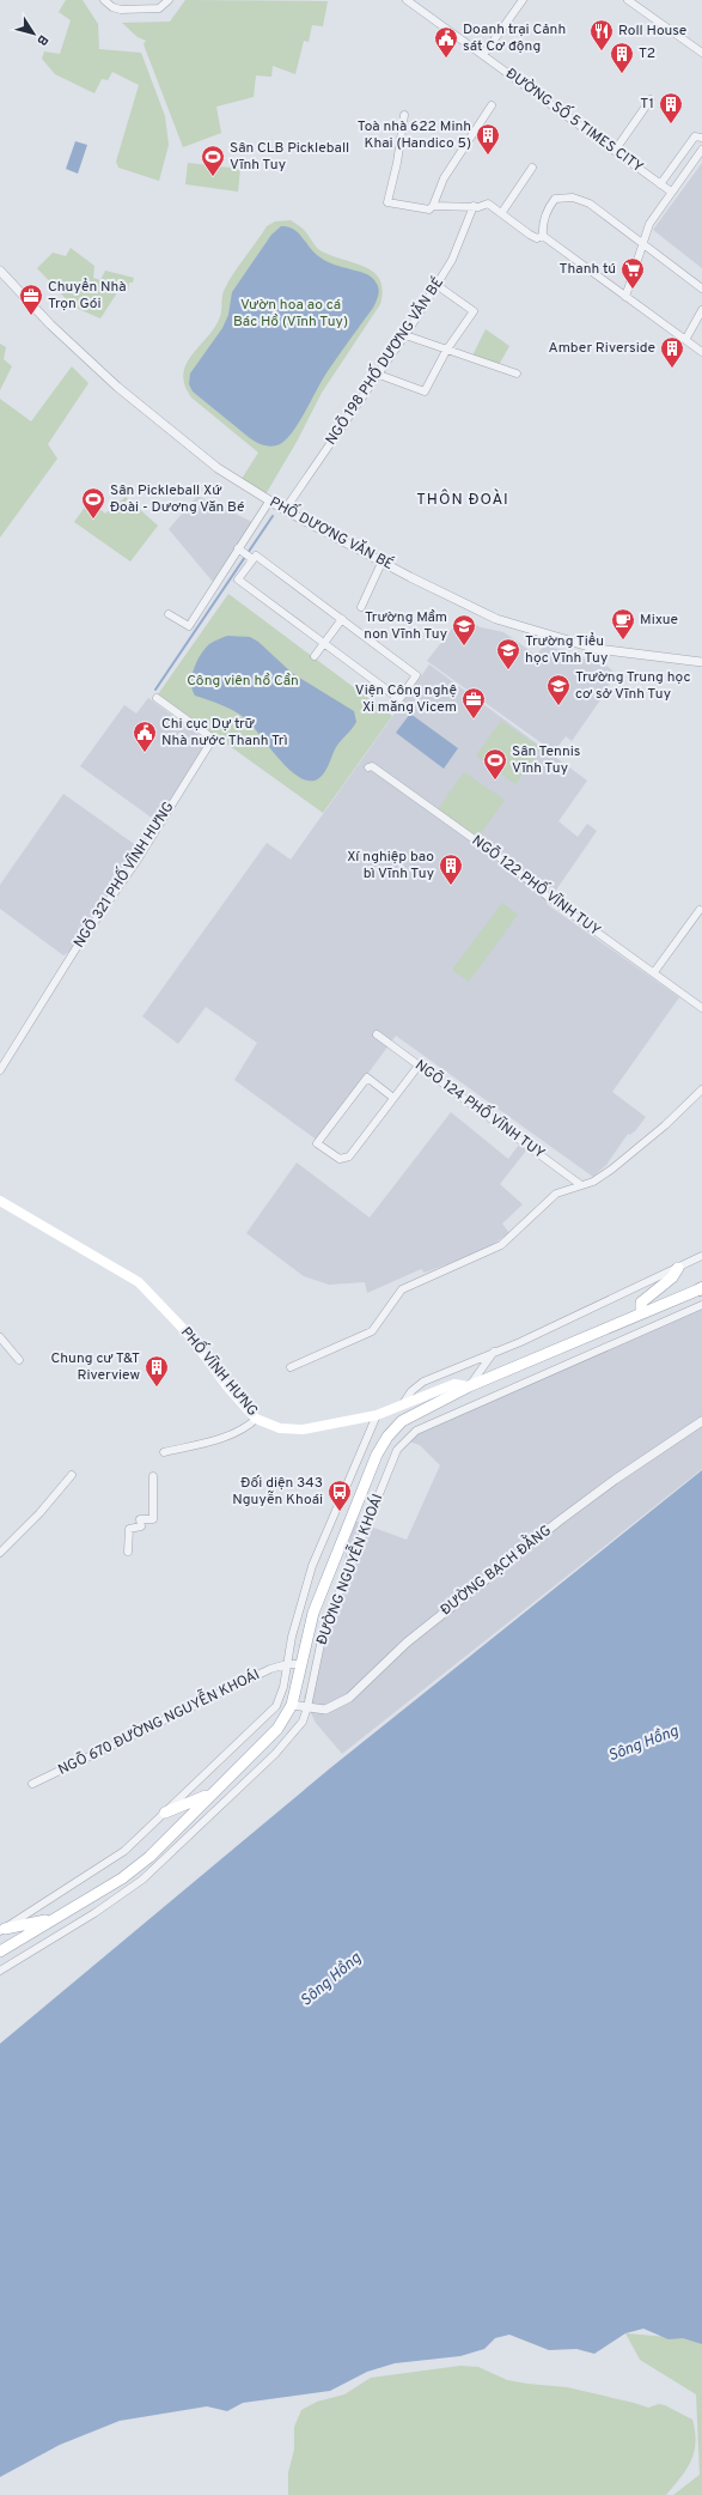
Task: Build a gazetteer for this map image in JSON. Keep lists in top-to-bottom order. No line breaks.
{"streets":{"main road":["PHỐ VĨNH HƯNG","ĐƯỜNG NGUYỄN KHOÁI"],"street":["ĐƯỜNG SỐ 5 TIMES CITY","NGÕ 198 PHỐ DƯƠNG VĂN BÉ","PHỐ DƯƠNG VĂN BÉ","NGÕ 321 PHỐ VĨNH HƯNG","NGÕ 122 PHỐ VĨNH TUY","NGÕ 124 PHỐ VĨNH TUY","ĐƯỜNG BẠCH ĐẰNG","NGÕ 670 ĐƯỜNG NGUYỄN KHOÁI"]},"crossings":[["NGÕ 198 PHỐ DƯƠNG VĂN BÉ","PHỐ DƯƠNG VĂN BÉ"],["PHỐ VĨNH HƯNG","ĐƯỜNG NGUYỄN KHOÁI"],["ĐƯỜNG NGUYỄN KHOÁI","ĐƯỜNG BẠCH ĐẰNG"],["ĐƯỜNG NGUYỄN KHOÁI","NGÕ 670 ĐƯỜNG NGUYỄN KHOÁI"]],"districts":["THÔN ĐOÀI"],"water":["Sông Hồng"],"parks":["Vườn hoa ao cá Bác Hồ (Vĩnh Tuy)","Công viên hồ Cần"],"places":{"restaurant":["Roll House"],"public building":["Doanh trại Cảnh sát Cơ động","Chi cục Dự trữ Nhà nước Thanh Trì"],"building":["T2","T1","Toà nhà 622 Minh Khai (Handico 5)","Amber Riverside","Xí nghiệp bao bì Vĩnh Tuy","Chung cư T&T Riverview"],"sports":["Sân CLB Pickleball Vĩnh Tuy","Sân Pickleball Xứ Đoài - Dương Văn Bé","Sân Tennis Vĩnh Tuy"],"supermarket":["Thanh tú"],"office":["Chuyển Nhà Trọn Gói","Viện Công nghệ Xi măng Vicem"],"cafe":["Mixue"],"school or university":["Trường Mầm non Vĩnh Tuy","Trường Tiểu học Vĩnh Tuy","Trường Trung học cơ sở Vĩnh Tuy"],"bus stop":["Đối diện 343 Nguyễn Khoái"]},"north":"bottom right"}
